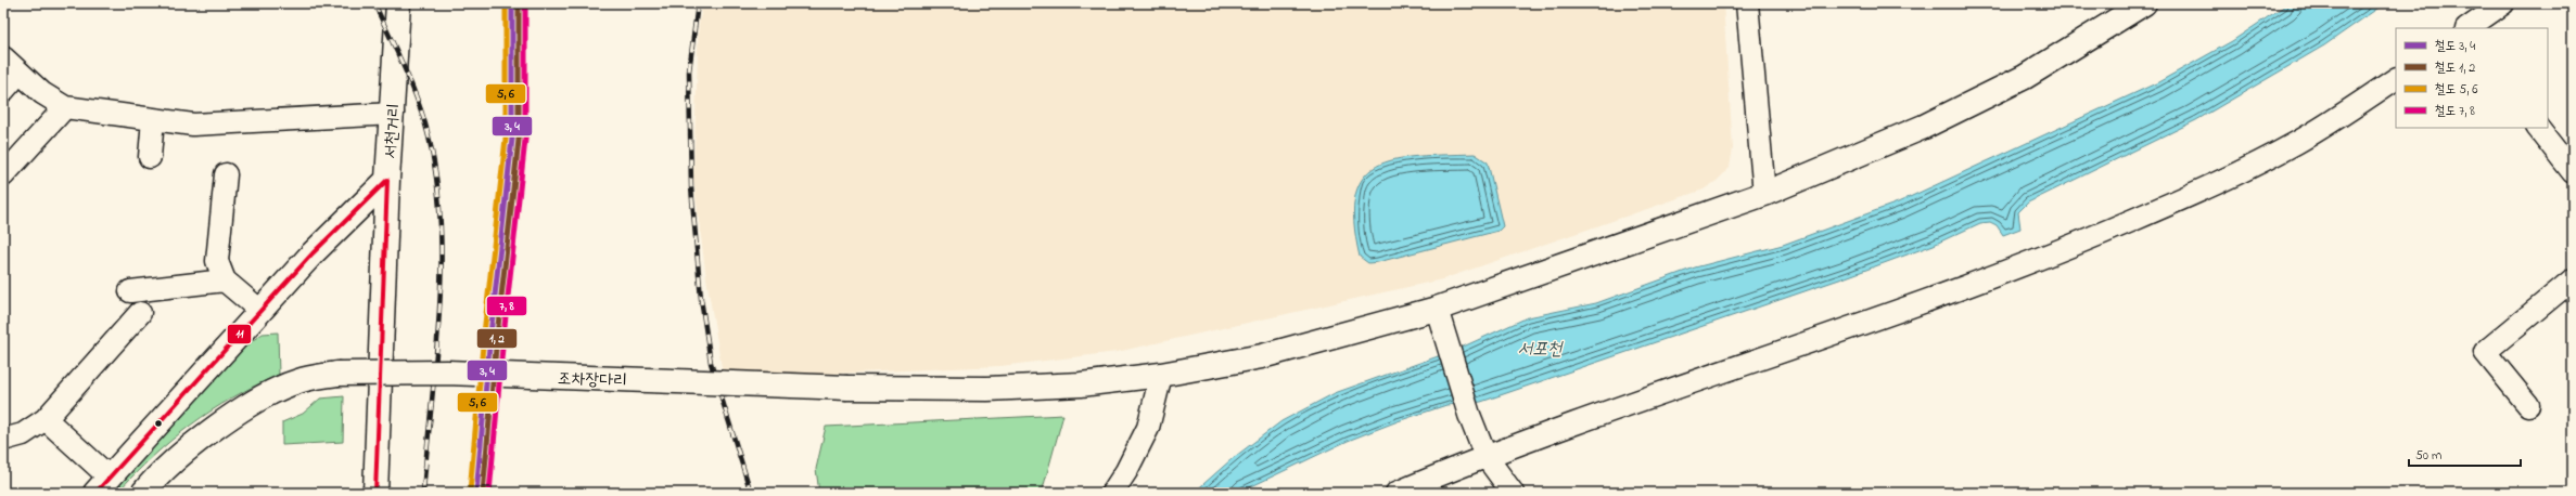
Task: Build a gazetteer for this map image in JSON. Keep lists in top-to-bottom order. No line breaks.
{"streets":{"main road":["서천거리","조차장다리"]},"water":["서포천"],"lines":["transit line 11"],"legend":["철도 3, 4","철도 1, 2","철도 5, 6","철도 7, 8"],"scale_bar":"50 m"}
